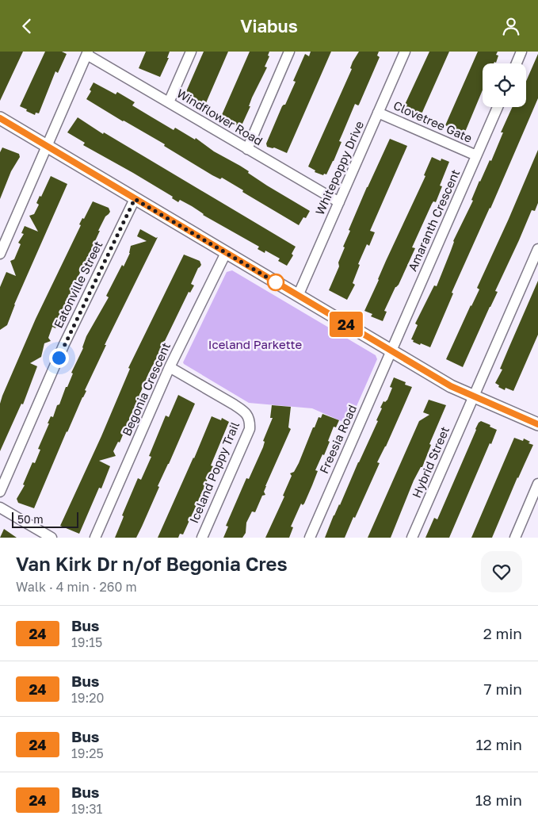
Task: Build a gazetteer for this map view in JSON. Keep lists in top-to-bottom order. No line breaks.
{"streets":{"street":["Windflower Road","Clovetree Gate","Whitepoppy Drive","Amaranth Crescent","Eatonville Street","Begonia Crescent","Freesia Road","Hybrid Street","Iceland Poppy Trail"]},"crossings":[["Windflower Road","Whitepoppy Drive"],["Clovetree Gate","Whitepoppy Drive"],["Clovetree Gate","Amaranth Crescent"],["Amaranth Crescent","Freesia Road"],["Begonia Crescent","Iceland Poppy Trail"]],"parks":["Iceland Parkette"],"lines":["bus line 24"],"scale_bar":"50 m","page":{"header":"Viabus","on_map":"24","scale":"50 m","heading":["Van Kirk Dr n/of Begonia Cres","Walk · 4 min · 260 m"],"list":[{"mark":"24","name":"Bus","note":"19:15","value":"2 min"},{"mark":"24","name":"Bus","note":"19:20","value":"7 min"},{"mark":"24","name":"Bus","note":"19:25","value":"12 min"},{"mark":"24","name":"Bus","note":"19:31","value":"18 min"}]}}
